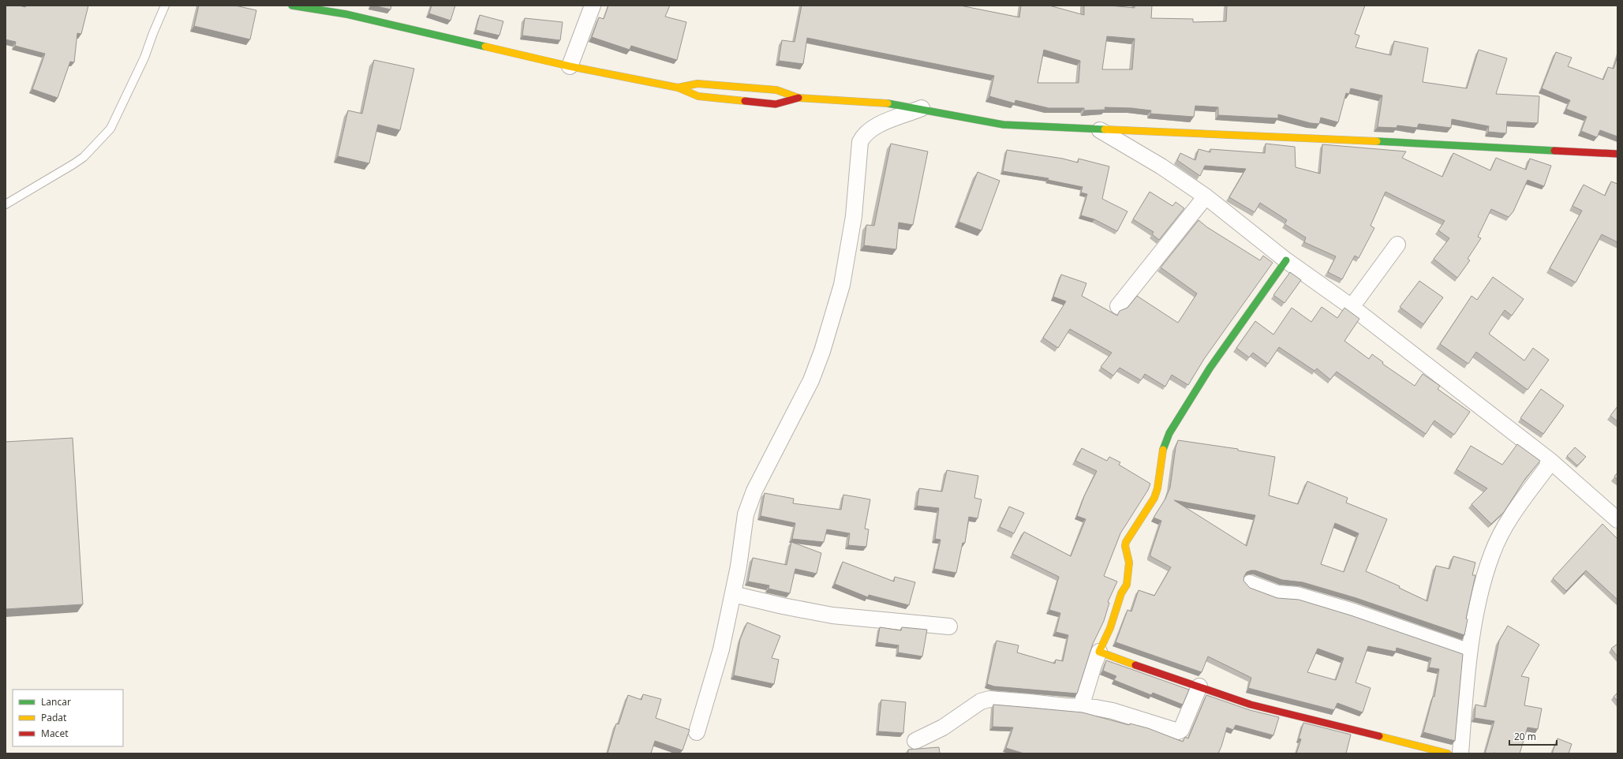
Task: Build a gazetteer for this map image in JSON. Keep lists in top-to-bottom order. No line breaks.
{"legend":["Lancar","Padat","Macet"],"scale_bar":"20 m"}
